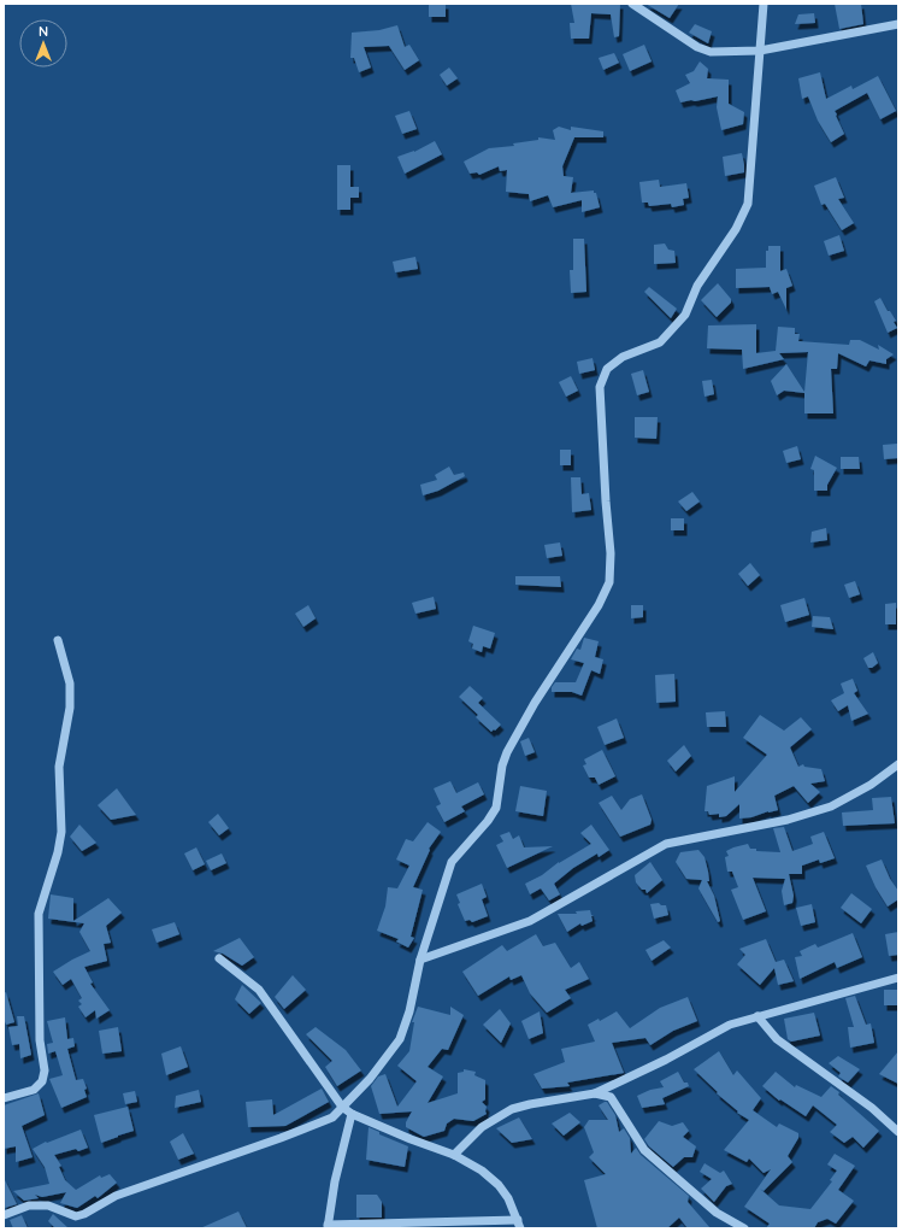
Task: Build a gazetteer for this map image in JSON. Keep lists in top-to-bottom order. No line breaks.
{"north":"top"}
